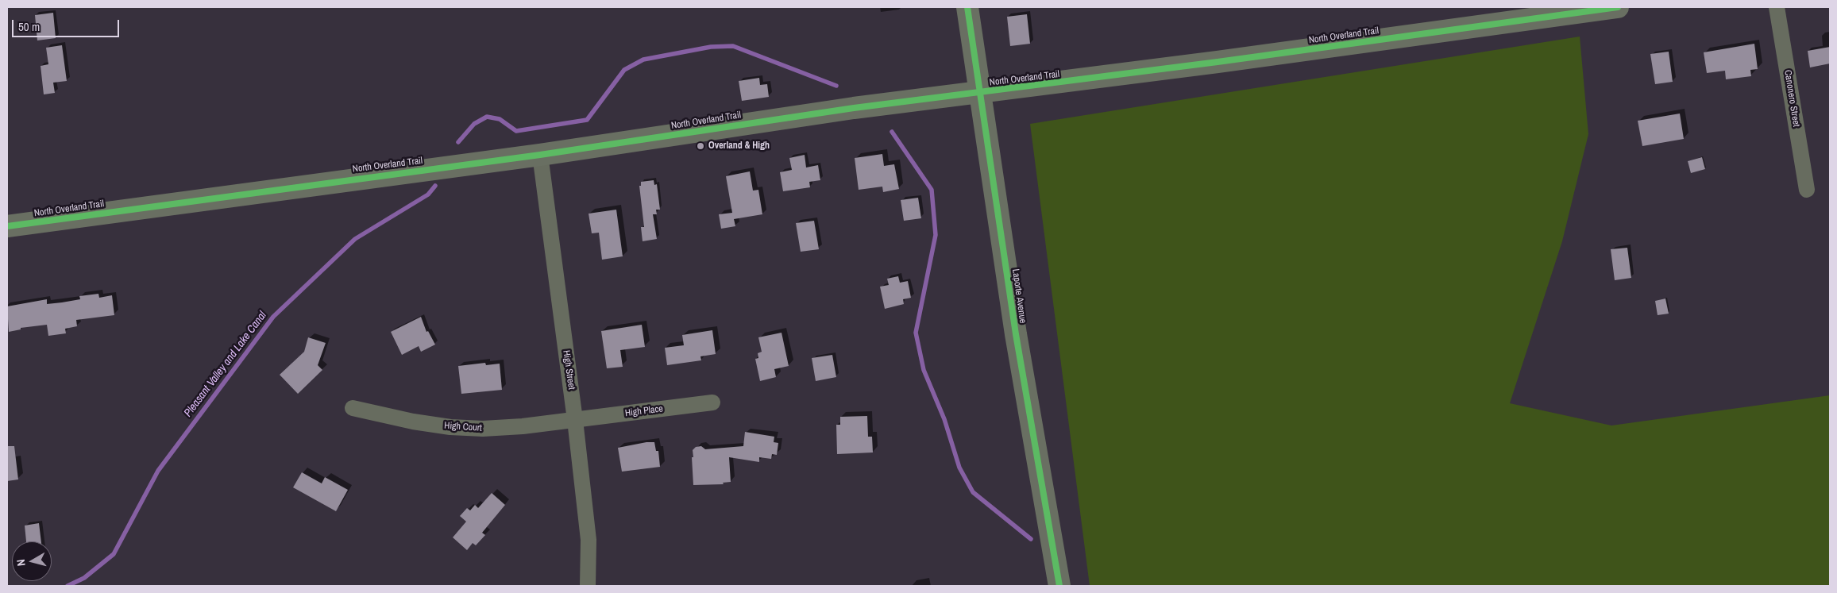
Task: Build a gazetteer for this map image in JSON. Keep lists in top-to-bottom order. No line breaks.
{"streets":{"main road":["North Overland Trail","Laporte Avenue"],"street":["Canonero Street","High Street","High Place","High Court"]},"crossings":[["North Overland Trail","Laporte Avenue"],["North Overland Trail","High Street"],["High Street","High Place"],["High Street","High Court"],["High Place","High Court"]],"water":["Pleasant Valley and Lake Canal"],"places":["Overland & High"],"scale_bar":"50 m","north":"left"}
